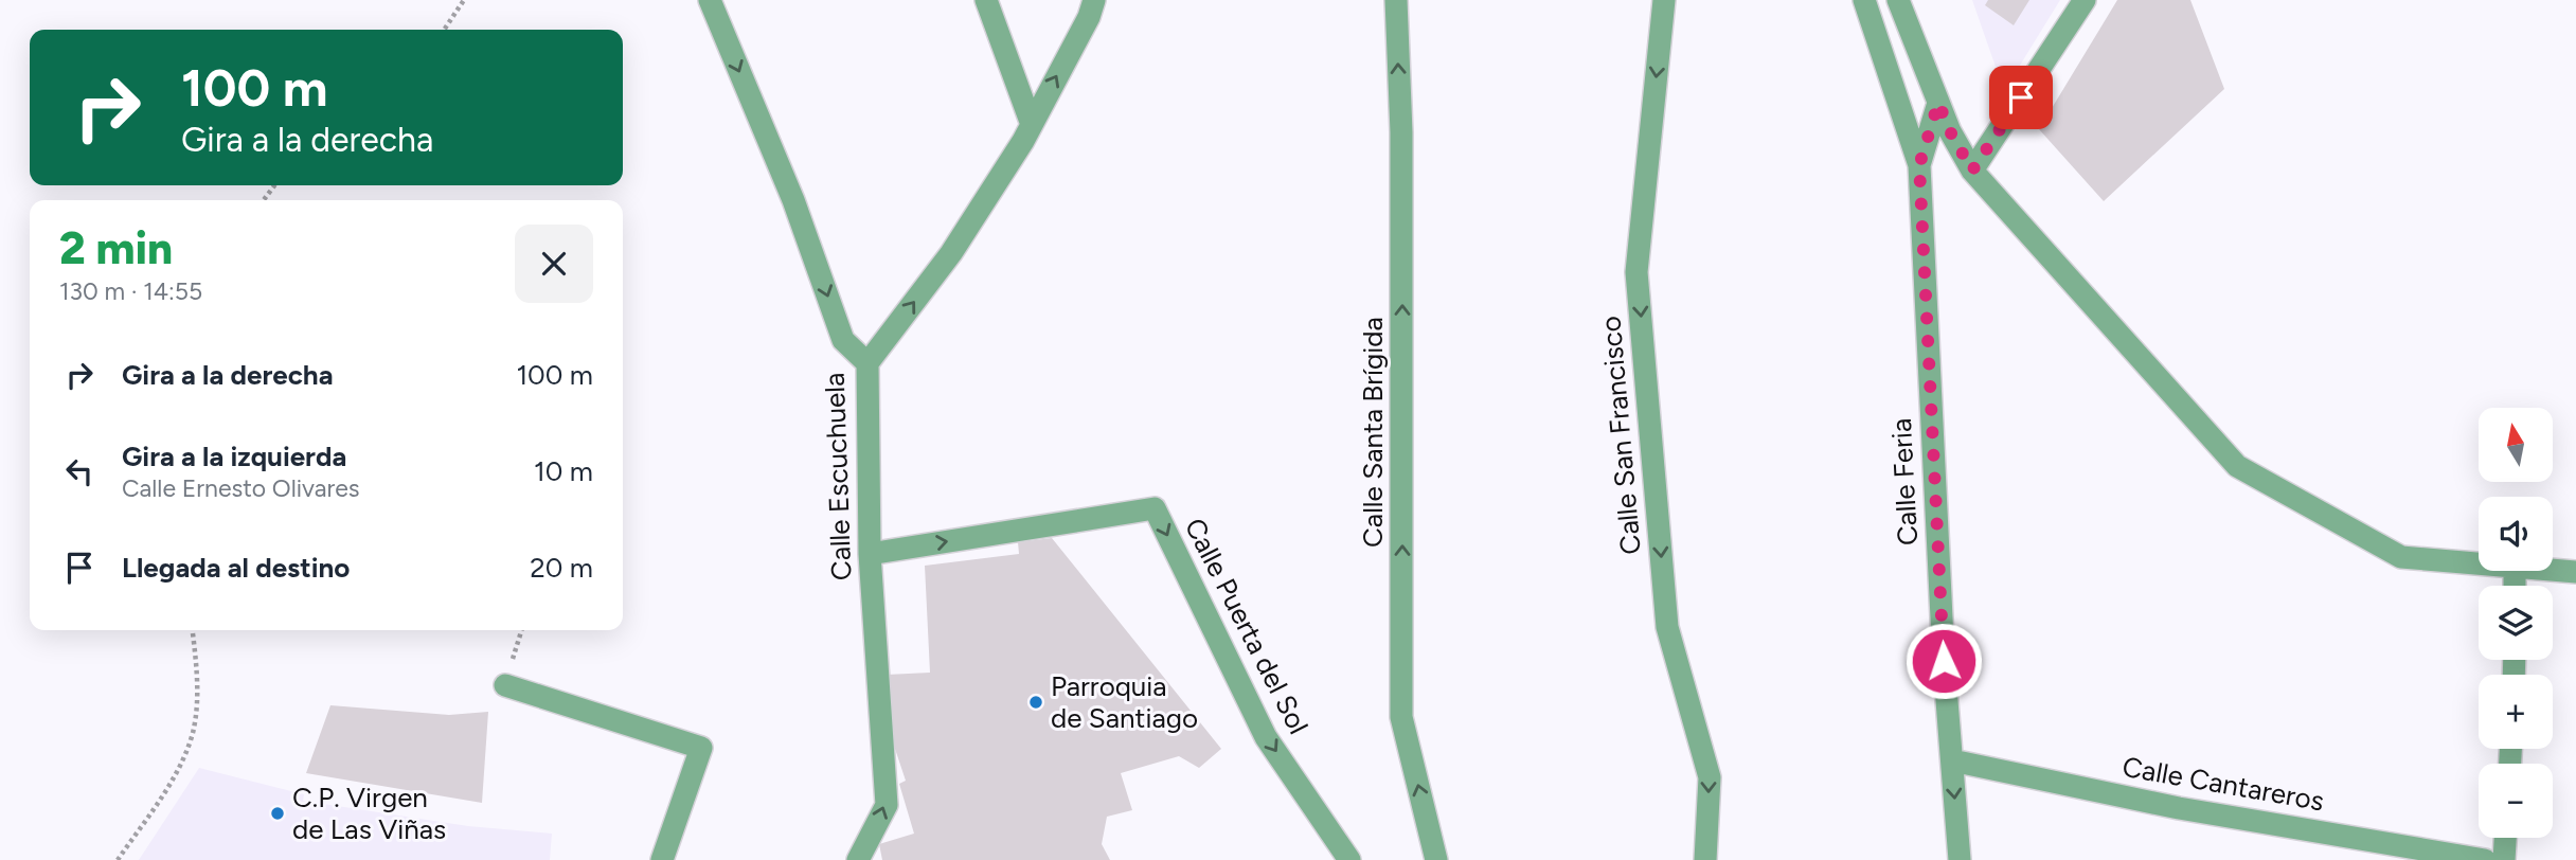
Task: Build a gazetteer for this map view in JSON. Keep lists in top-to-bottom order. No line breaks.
{"streets":{"street":["Calle Santa Brígida","Calle San Francisco","Calle Escuchuela","Calle Feria","Calle Puerta del Sol","Calle Cantareros"]},"crossings":[["Calle Escuchuela","Calle Puerta del Sol"],["Calle Feria","Calle Cantareros"]],"one_way":["Calle Santa Brígida","Calle San Francisco","Calle Puerta del Sol"],"places":["Parroquia de Santiago","C.P. Virgen de Las Viñas"],"north":"top","page":{"turn":["100 m","Gira a la derecha"],"heading":["2 min","130 m · 14:55"],"list":[{"name":"Gira a la derecha","value":"100 m"},{"name":"Gira a la izquierda","note":"Calle Ernesto Olivares","value":"10 m"},{"name":"Llegada al destino","value":"20 m"}],"map_buttons":["+","−"]}}
